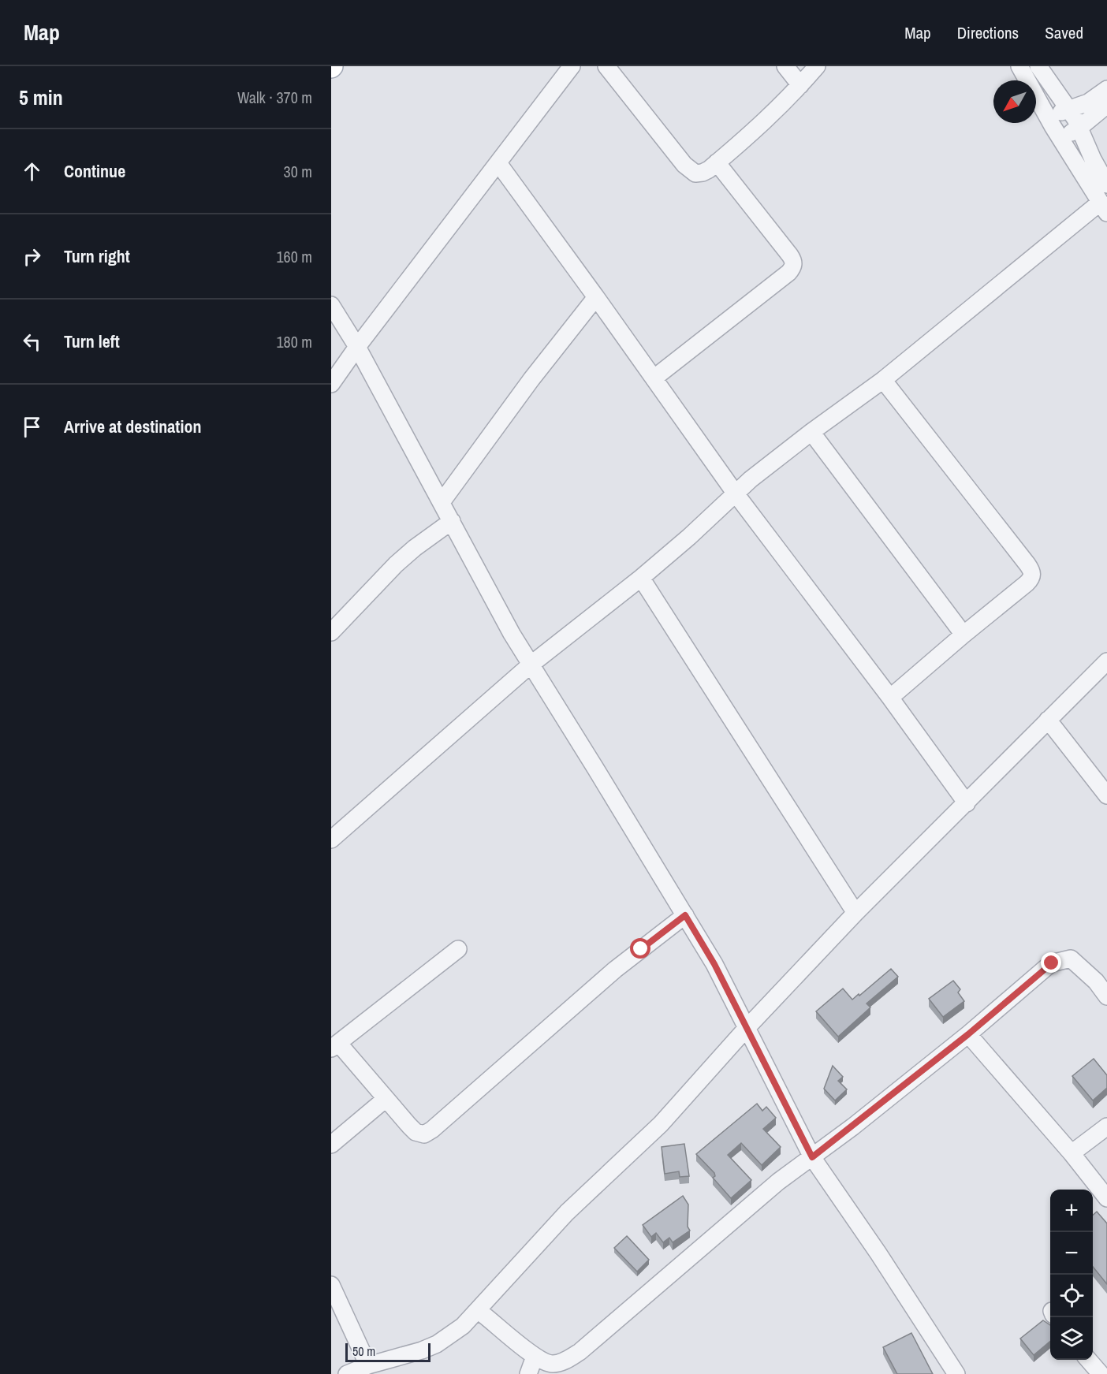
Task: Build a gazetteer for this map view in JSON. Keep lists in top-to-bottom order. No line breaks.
{"scale_bar":"50 m","north":"bottom left","page":{"header":"Map","nav":["Map","Directions","Saved"],"heading":["5 min","Walk · 370 m"],"list":[["Continue","30 m"],["Turn right","160 m"],["Turn left","180 m"],"Arrive at destination"],"map_buttons":["+","−"],"scale":"50 m"}}
